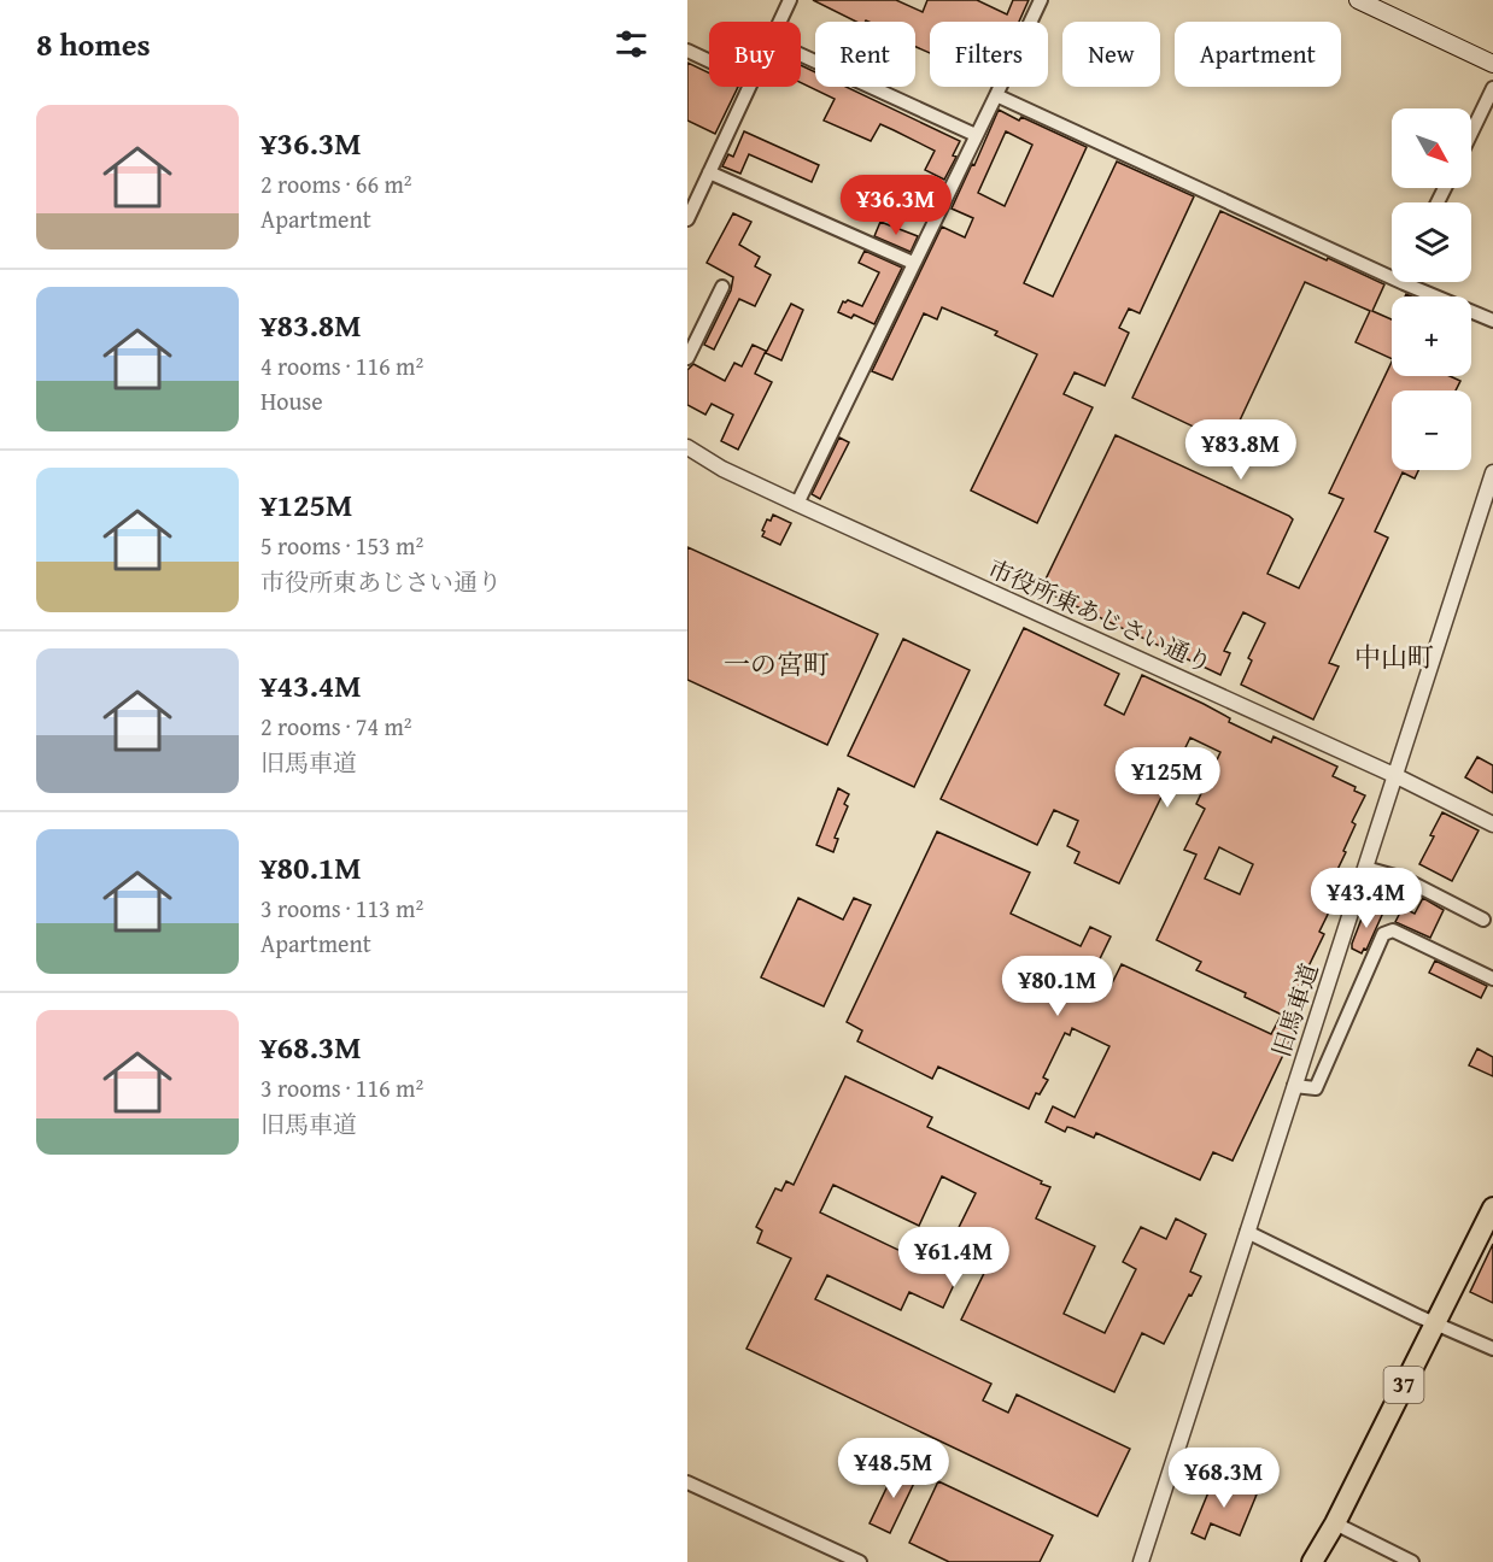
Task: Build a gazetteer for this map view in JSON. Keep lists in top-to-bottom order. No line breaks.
{"streets":{"main road":["37"],"street":["市役所東あじさい通り","旧馬車道"]},"crossings":[["市役所東あじさい通り","旧馬車道"]],"districts":["中山町","一の宮町"],"north":"bottom right","page":{"heading":"8 homes","chip":["Buy","Rent","Filters","New","Apartment"],"list":[{"name":"¥36.3M","note":"2 rooms · 66 m² · Apartment"},{"name":"¥83.8M","note":"4 rooms · 116 m² · House"},{"name":"¥125M","note":"5 rooms · 153 m² · 市役所東あじさい通り"},{"name":"¥43.4M","note":"2 rooms · 74 m² · 旧馬車道"},{"name":"¥80.1M","note":"3 rooms · 113 m² · Apartment"},{"name":"¥68.3M","note":"3 rooms · 116 m² · 旧馬車道"}],"map_buttons":["+","−"],"price":["¥36.3M","¥83.8M","¥125M","¥43.4M","¥80.1M","¥61.4M","¥48.5M","¥68.3M"]}}
